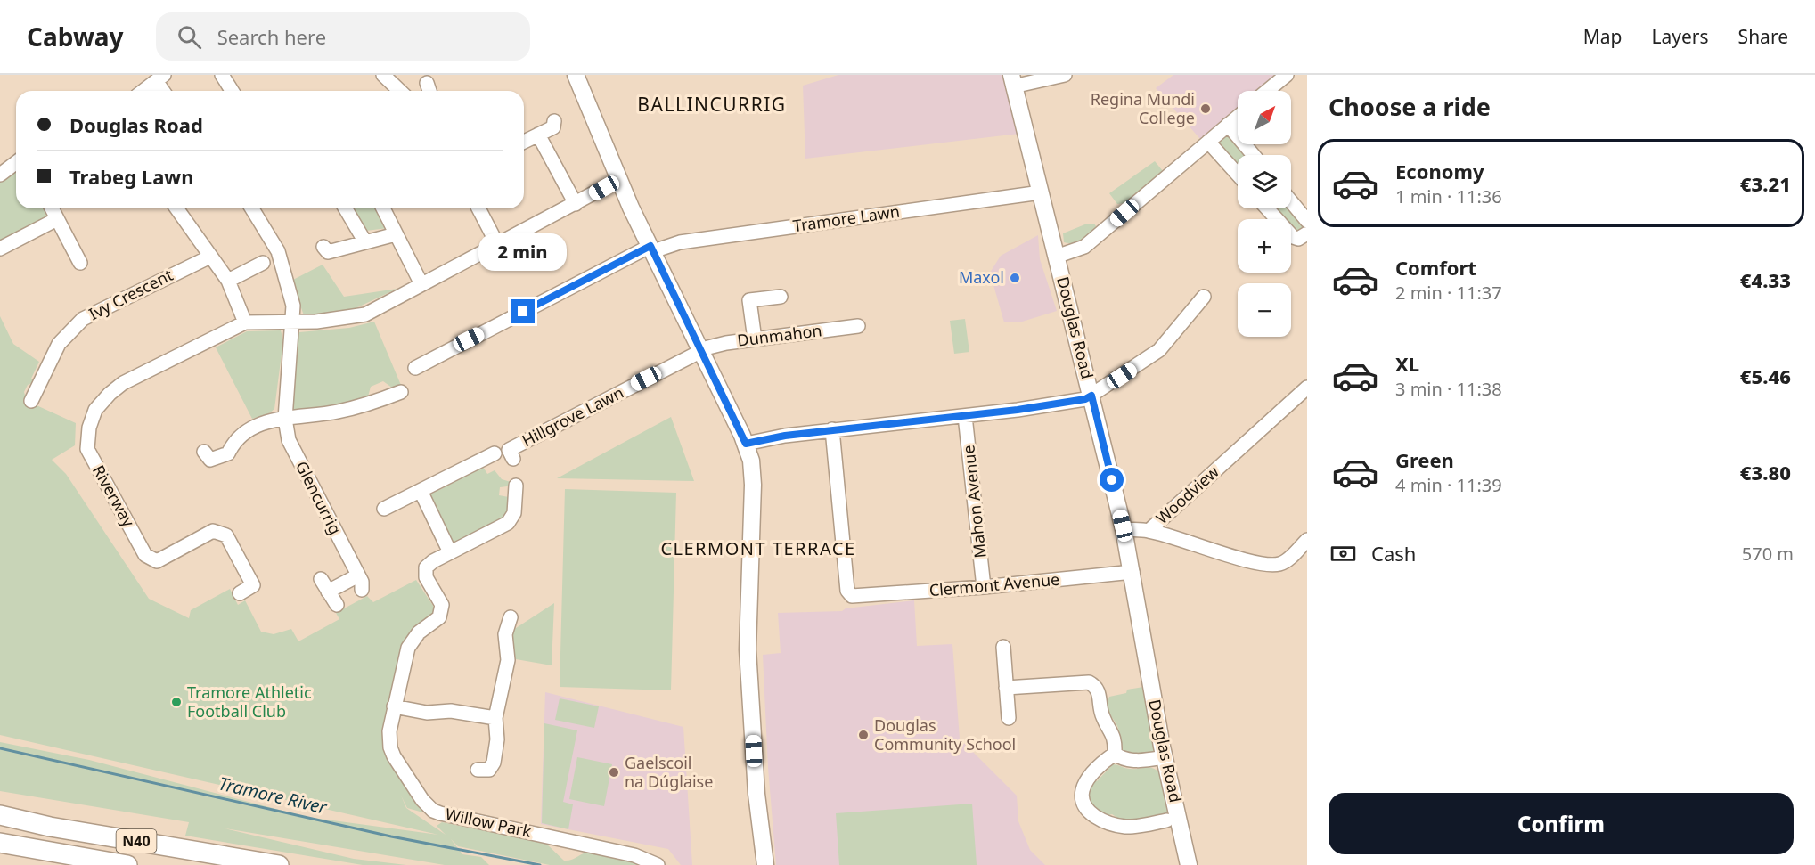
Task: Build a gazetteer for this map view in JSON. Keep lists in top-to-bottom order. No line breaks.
{"streets":{"highway":["N40"],"main road":["Douglas Road"],"street":["Tramore Lawn","Ivy Crescent","Dunmahon","Hillgrove Lawn","Woodview","Riverway","Glencurrig","Mahon Avenue","Clermont Avenue","Willow Park"]},"crossings":[["Tramore Lawn","Douglas Road"],["Douglas Road","Clermont Avenue"],["Dunmahon","Hillgrove Lawn"],["Mahon Avenue","Clermont Avenue"]],"districts":["BALLINCURRIG","CLERMONT TERRACE"],"water":["Tramore River"],"places":["Regina Mundi College","Maxol","Tramore Athletic Football Club","Douglas Community School","Gaelscoil na Dúglaise"],"north":"top right","page":{"header":"Cabway","search":"Search here","nav":["Map","Layers","Share"],"heading":"Choose a ride","map_buttons":["+","−"],"banner":["Douglas Road","Trabeg Lawn"],"list":[{"name":"Economy","note":"1 min · 11:36","value":"€3.21"},{"name":"Comfort","note":"2 min · 11:37","value":"€4.33"},{"name":"XL","note":"3 min · 11:38","value":"€5.46"},{"name":"Green","note":"4 min · 11:39","value":"€3.80"}],"bubble":"2 min","pay":["Cash","570 m"],"buttons":"Confirm"}}
